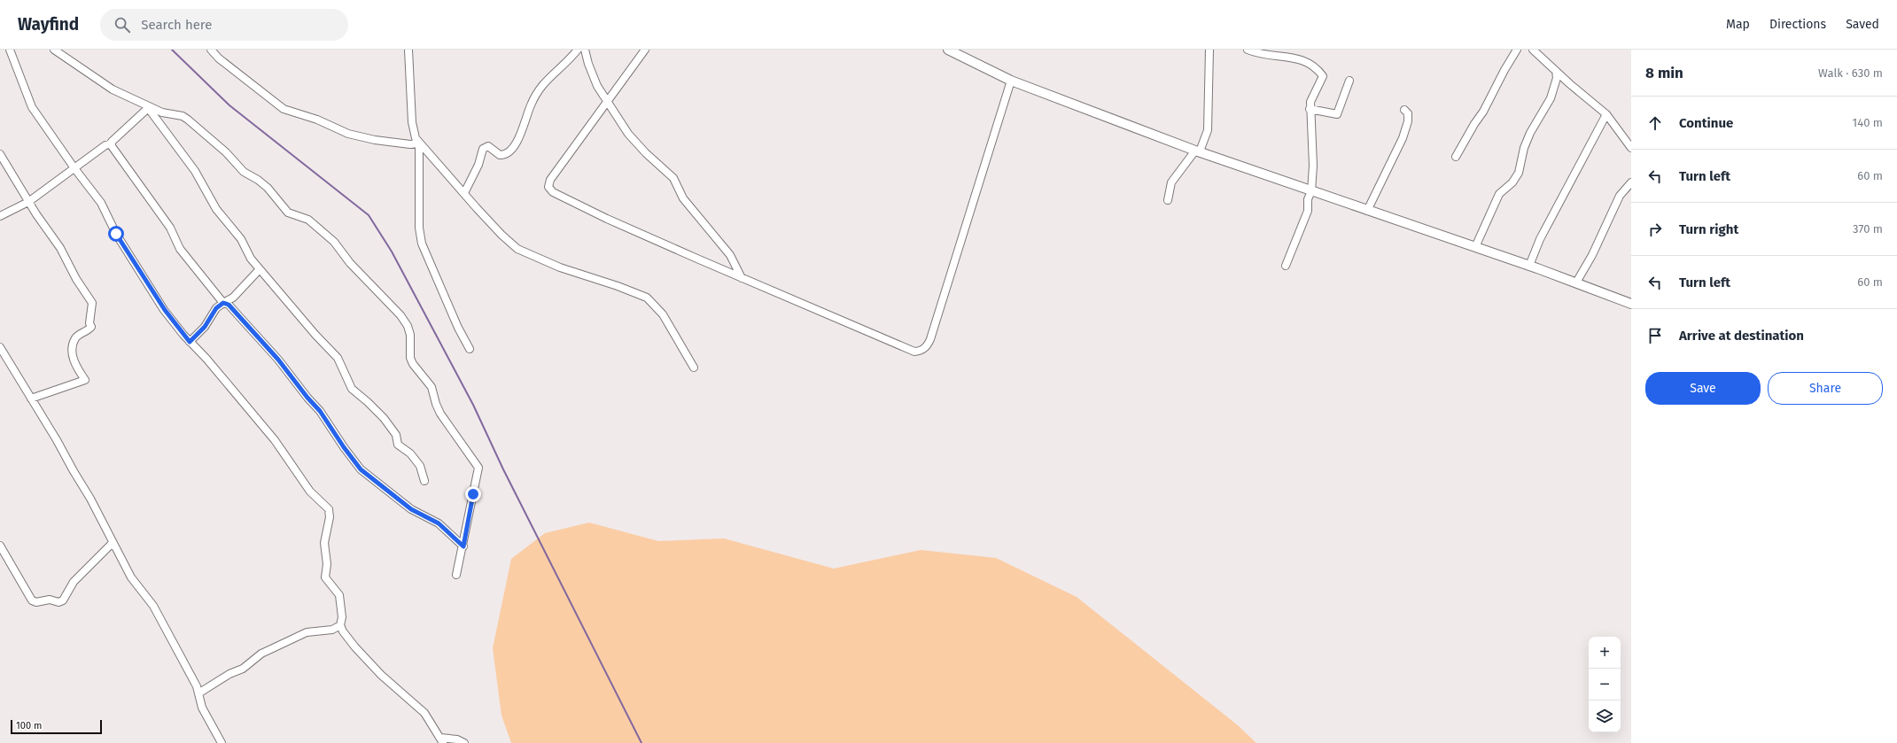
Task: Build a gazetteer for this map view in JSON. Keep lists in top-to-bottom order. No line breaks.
{"scale_bar":"100 m","page":{"header":"Wayfind","search":"Search here","nav":["Map","Directions","Saved"],"heading":["8 min","Walk · 630 m"],"list":[["Continue","140 m"],["Turn left","60 m"],["Turn right","370 m"],["Turn left","60 m"],"Arrive at destination"],"buttons":["Save","Share"],"map_buttons":["+","−"],"scale":"100 m"}}
